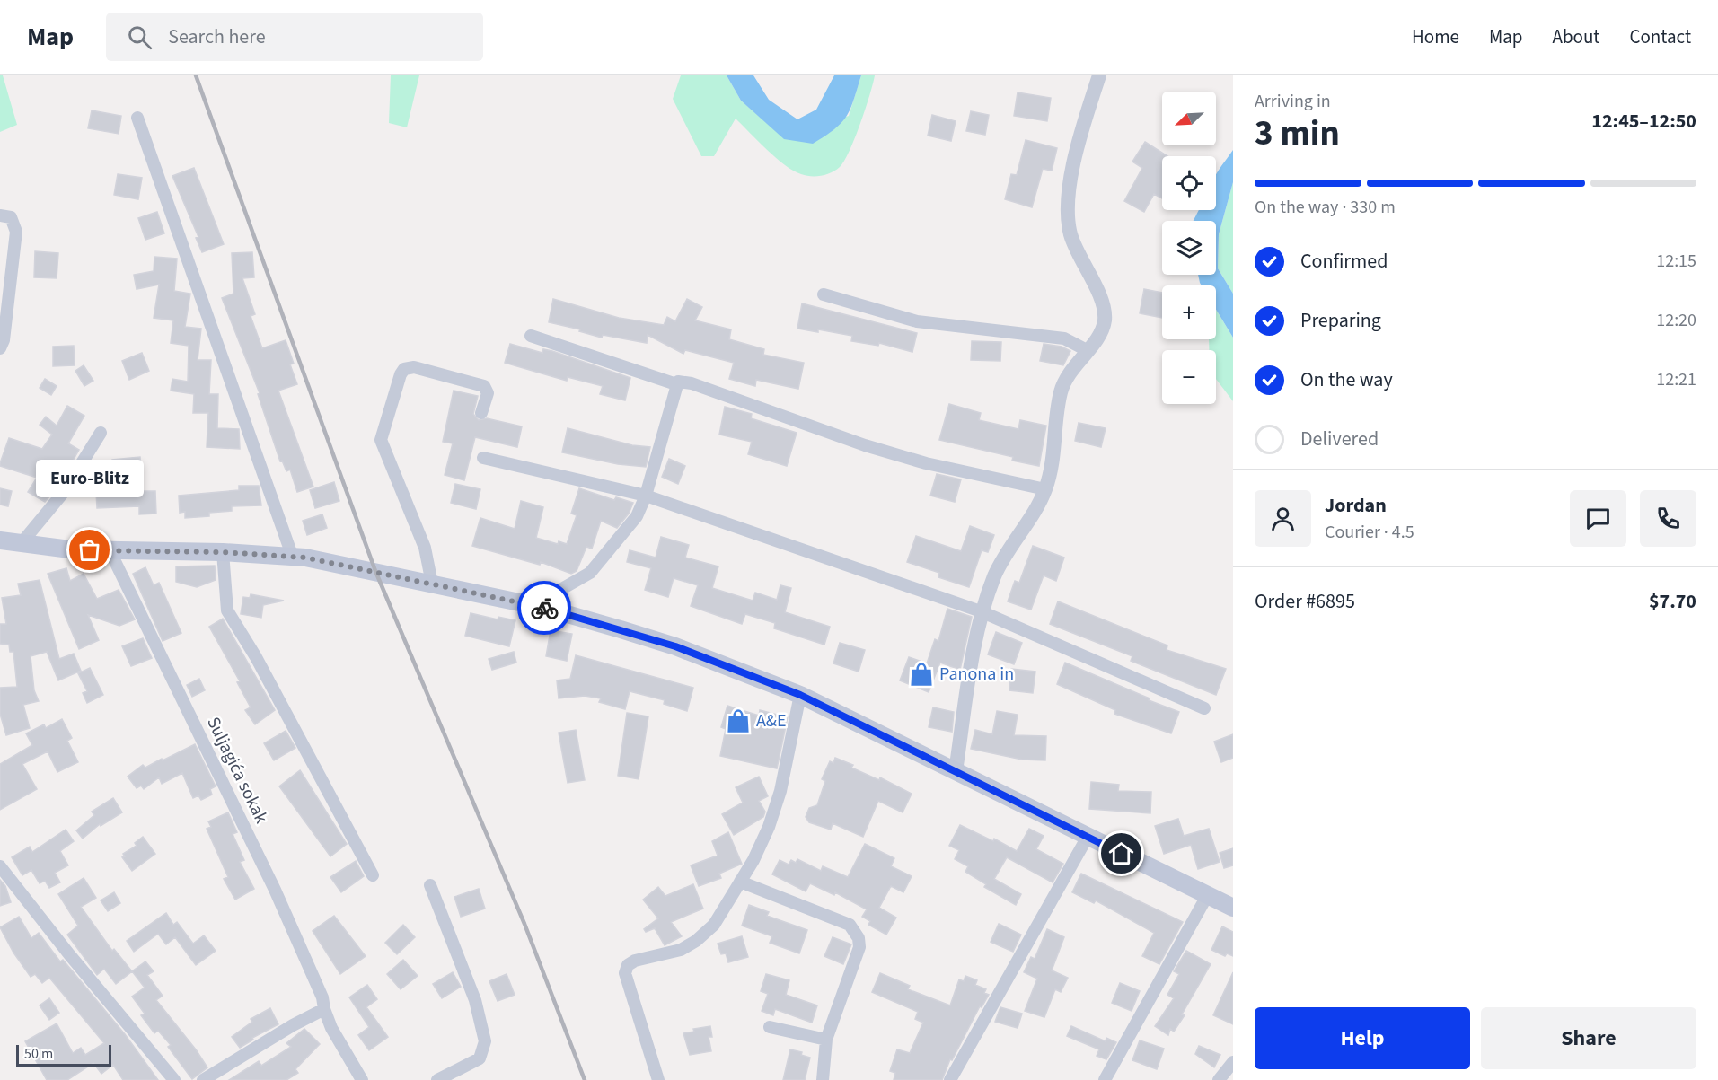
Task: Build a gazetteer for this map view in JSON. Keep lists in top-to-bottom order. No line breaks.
{"streets":{"street":["Suljagića sokak"]},"places":{"other":["Euro-Blitz"],"shop":["Panona in","A&E"]},"scale_bar":"50 m","north":"bottom left","page":{"header":"Map","search":"Search here","nav":["Home","Map","About","Contact"],"heading":["3 min","Arriving in","12:45–12:50"],"panel":["Jordan","Courier · 4.5","Order #6895","$7.70"],"map_buttons":["+","−"],"bar":"On the way · 330 m","list":[["Confirmed","12:15"],["Preparing","12:20"],["On the way","12:21"],"Delivered"],"bubble":"Euro-Blitz","buttons":["Help","Share"],"scale":"50 m"}}
